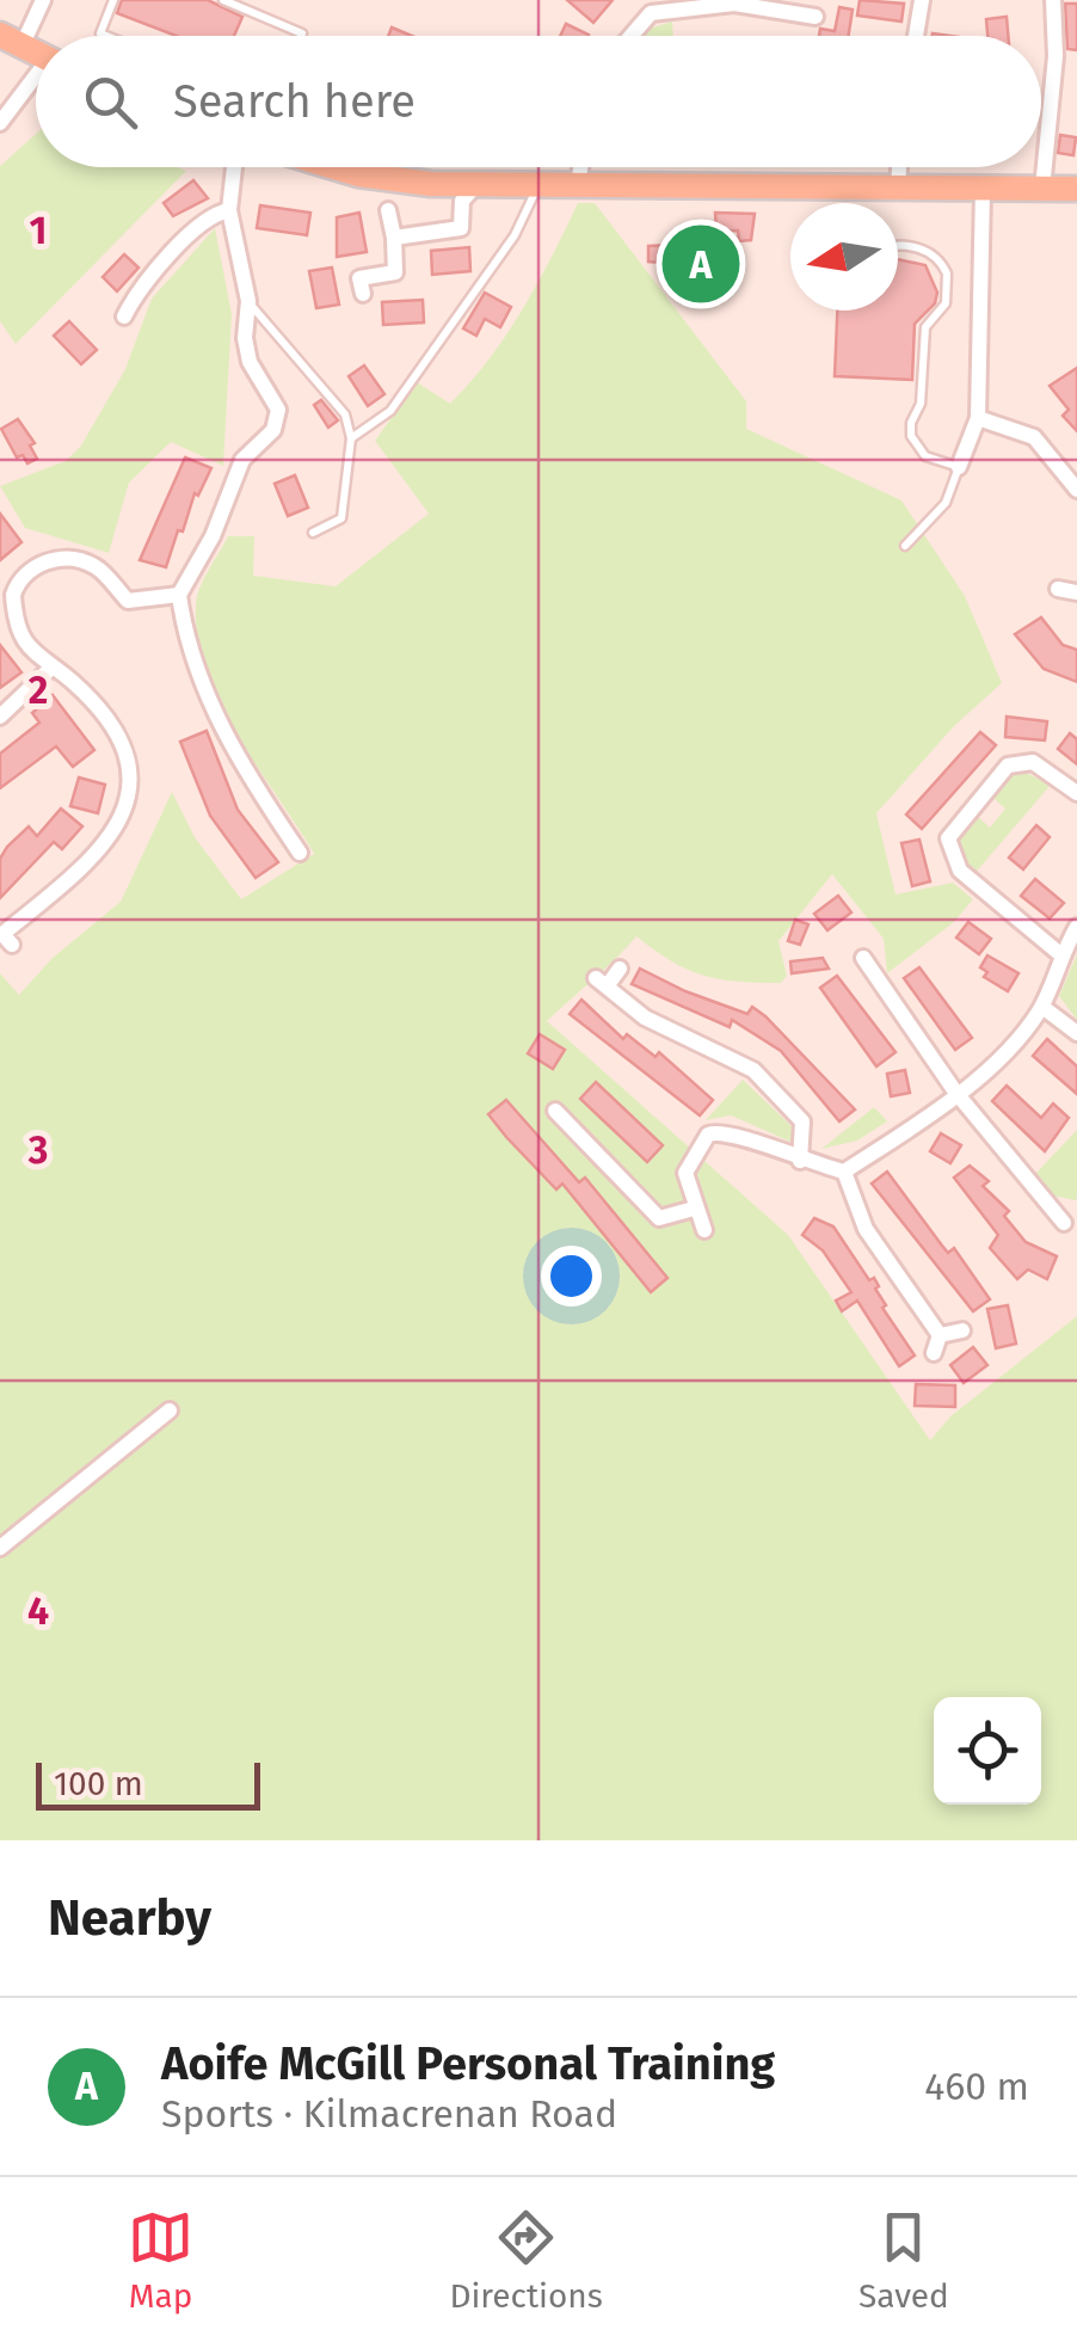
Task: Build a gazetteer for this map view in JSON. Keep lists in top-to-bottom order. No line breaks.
{"scale_bar":"100 m","north":"left","page":{"search":"Search here","pins":"A","scale":"100 m","heading":"Nearby","list":[{"mark":"A","name":"Aoife McGill Personal Training","note":"Sports · Kilmacrenan Road","value":"460 m"}],"nav":["Map","Directions","Saved"]},"grid":{"rows":["1","2","3","4"]}}
